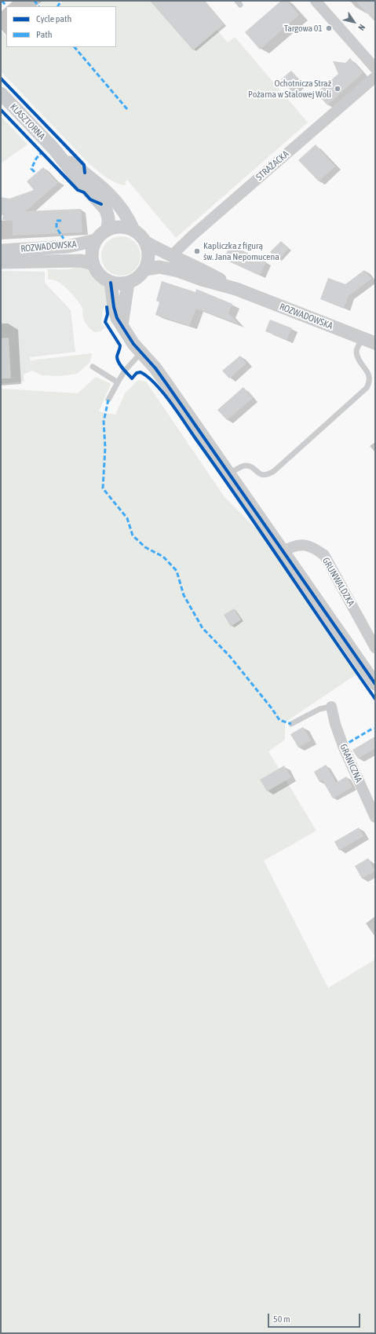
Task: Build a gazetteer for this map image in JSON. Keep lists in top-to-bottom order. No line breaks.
{"streets":{"street":["KLASZTORNA","STRAŻACKA","ROZWADOWSKA","GRUNWALDZKA","GRANICZNA"]},"crossings":[["KLASZTORNA","ROZWADOWSKA"],["STRAŻACKA","ROZWADOWSKA"]],"places":["Targowa 01","Ochotnicza Straż Pożarna w Stalowej Woli","Kapliczka z figurą św. Jana Nepomucena"],"legend":["Cycle path","Path"],"scale_bar":"50 m","north":"bottom right"}
